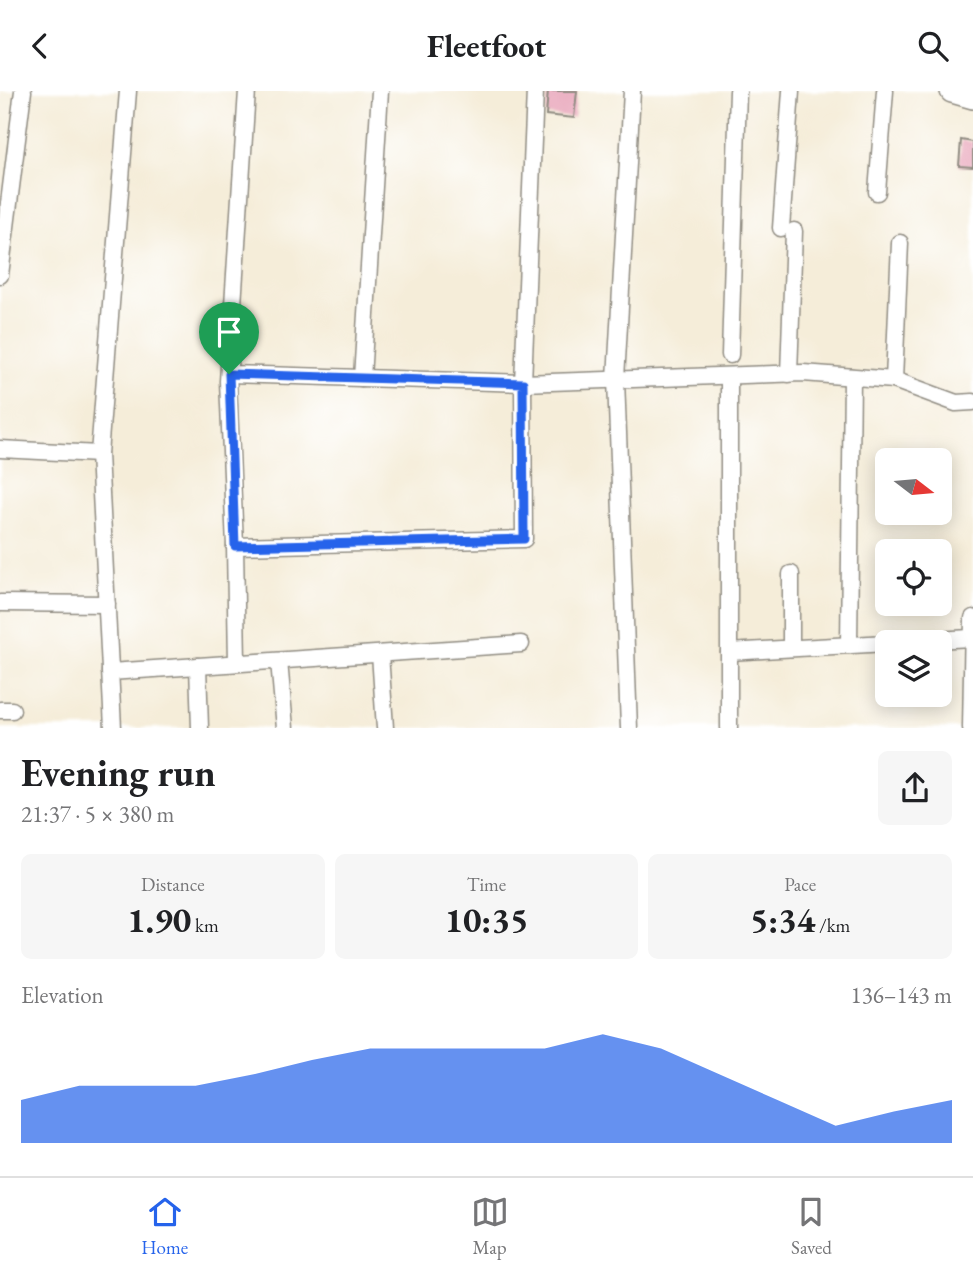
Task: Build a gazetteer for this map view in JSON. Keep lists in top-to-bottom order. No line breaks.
{"north":"right","page":{"header":"Fleetfoot","heading":["Evening run","21:37 · 5 × 380 m"],"stats":[["Distance","1.90 km"],["Time","10:35"],["Pace","5:34 /km"]],"chart":["Elevation","136–143 m"],"tabs":["Home","Map","Saved"]}}
